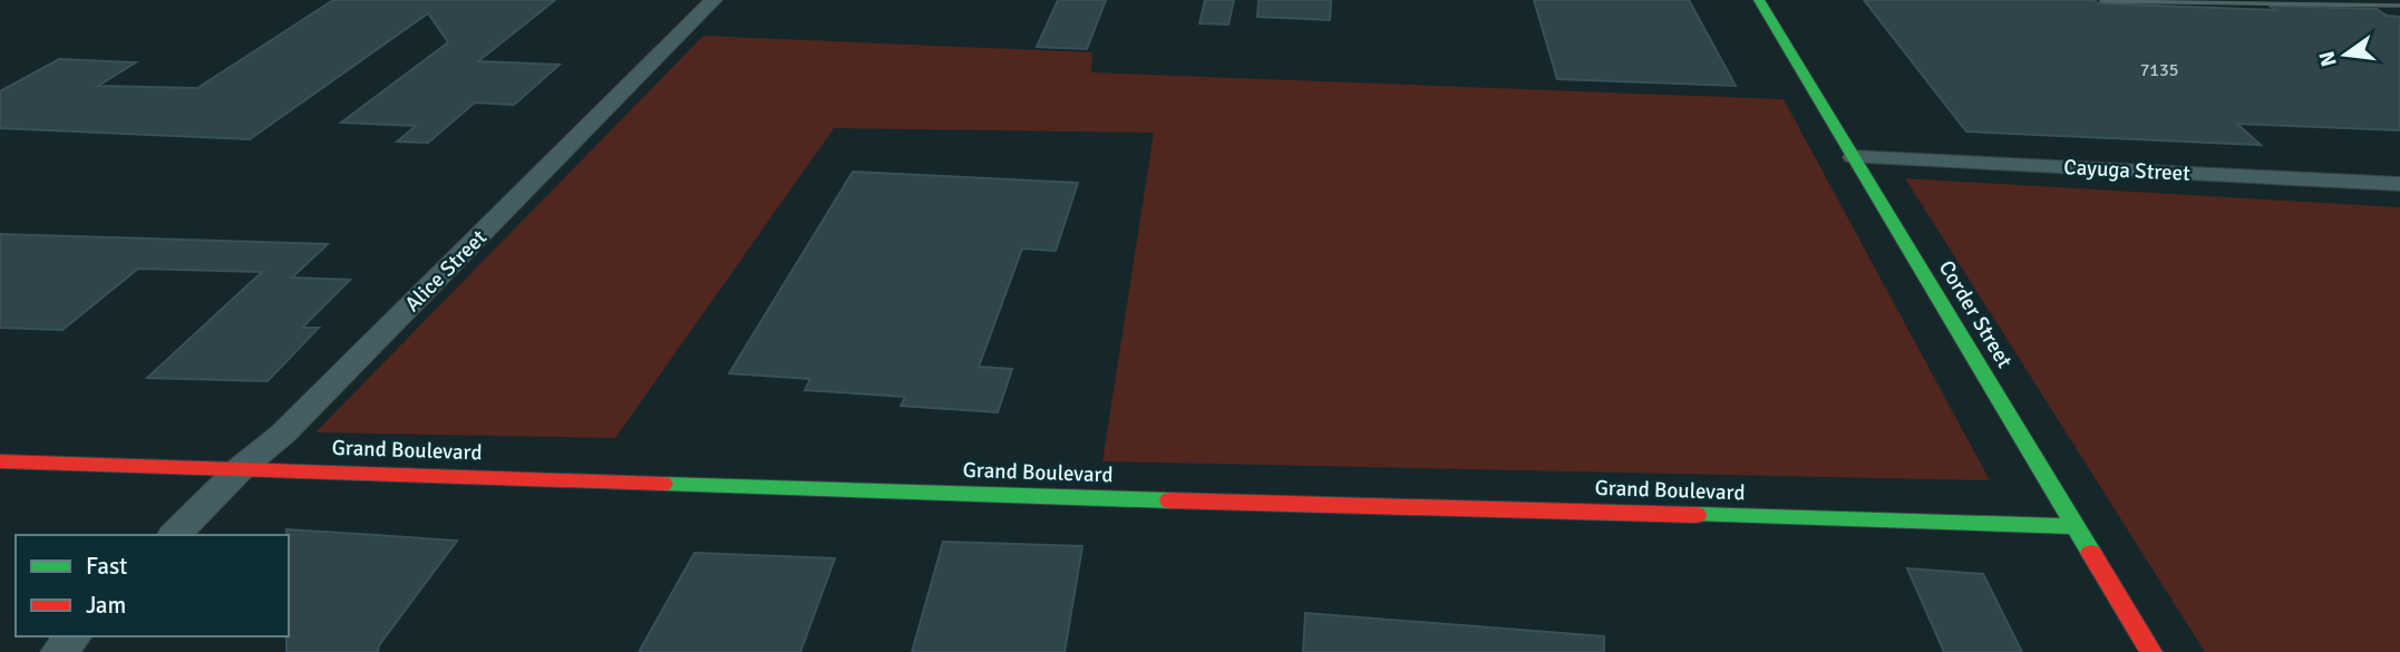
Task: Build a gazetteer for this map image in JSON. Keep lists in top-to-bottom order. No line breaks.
{"streets":{"street":["Cayuga Street","Alice Street","Corder Street","Grand Boulevard"]},"crossings":[["Cayuga Street","Corder Street"],["Alice Street","Grand Boulevard"],["Corder Street","Grand Boulevard"]],"house_numbers":["7135"],"legend":["Fast","Jam"],"north":"left"}
